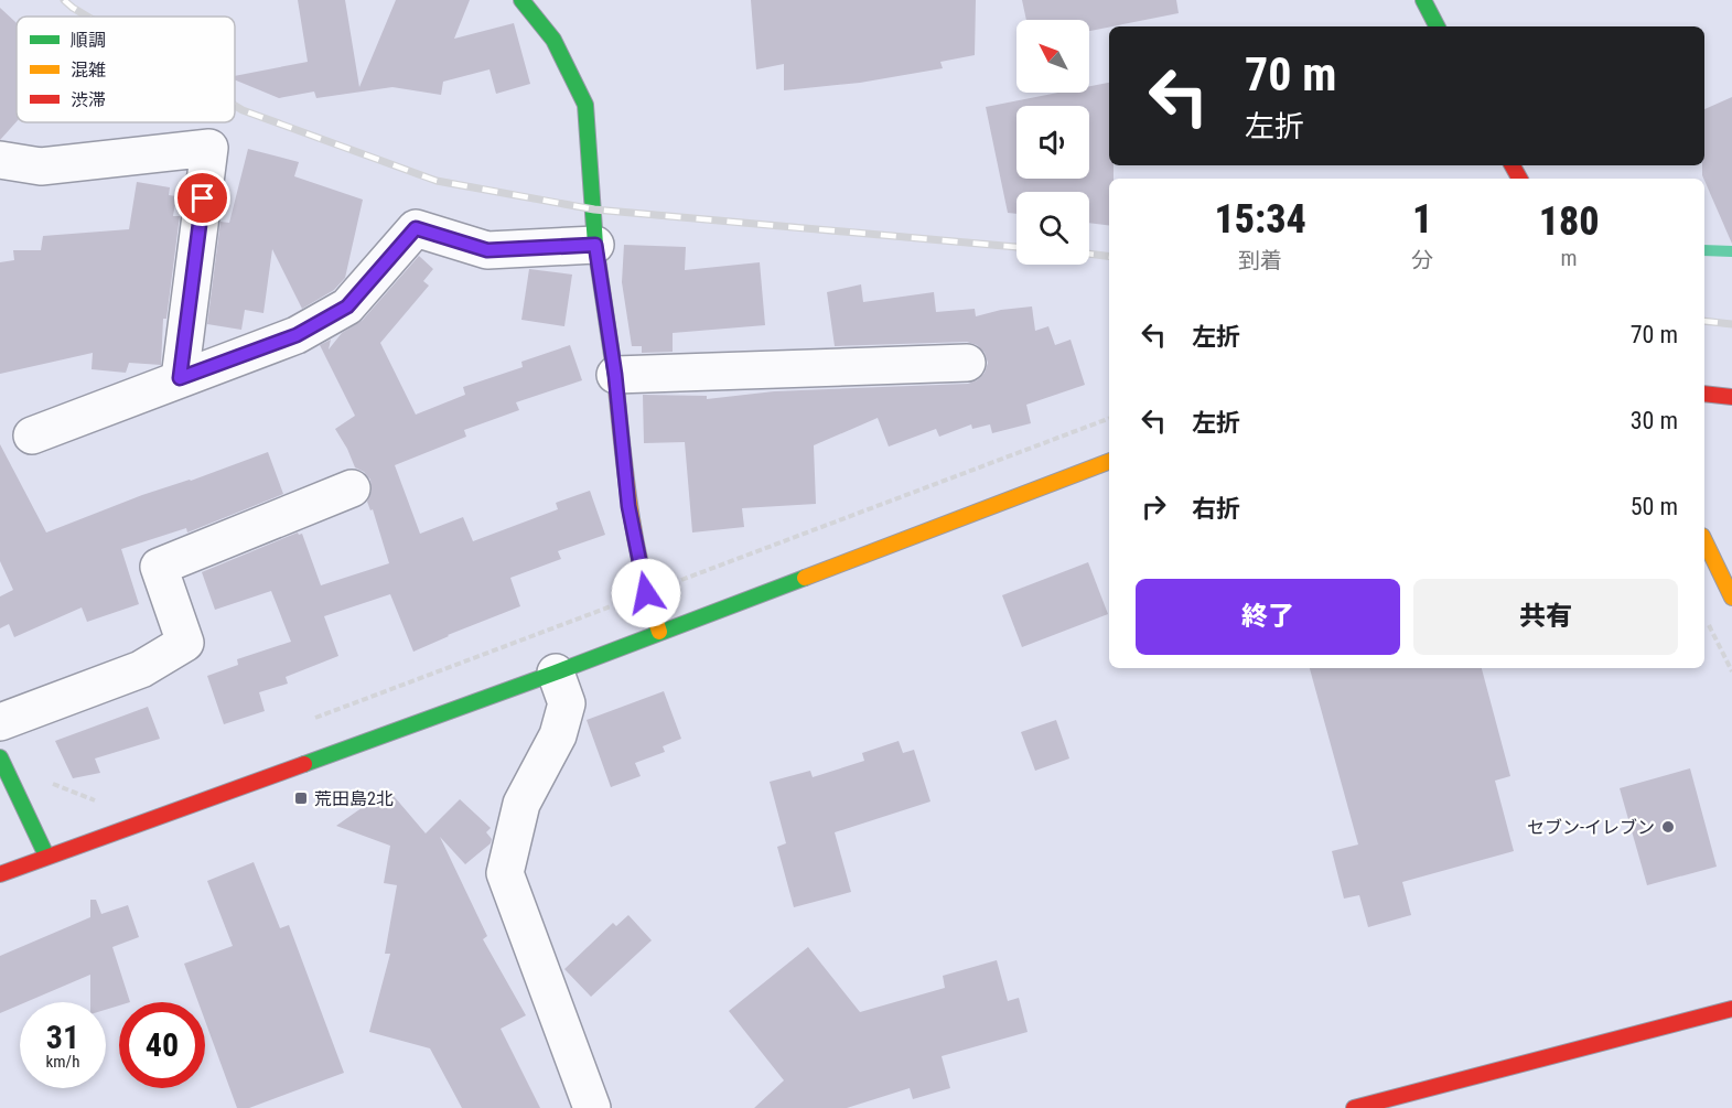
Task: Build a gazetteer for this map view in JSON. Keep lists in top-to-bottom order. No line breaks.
{"places":{"transit":["荒田島2北"],"other":["セブン-イレブン"]},"legend":["順調","混雑","渋滞"],"north":"top left","page":{"turn":["70 m","左折"],"eta":["15:34","到着","1","分","180","m"],"list":[{"name":"左折","value":"70 m"},{"name":"左折","value":"30 m"},{"name":"右折","value":"50 m"}],"buttons":["終了","共有"],"speed":"31 km/h","limit":"40"}}
